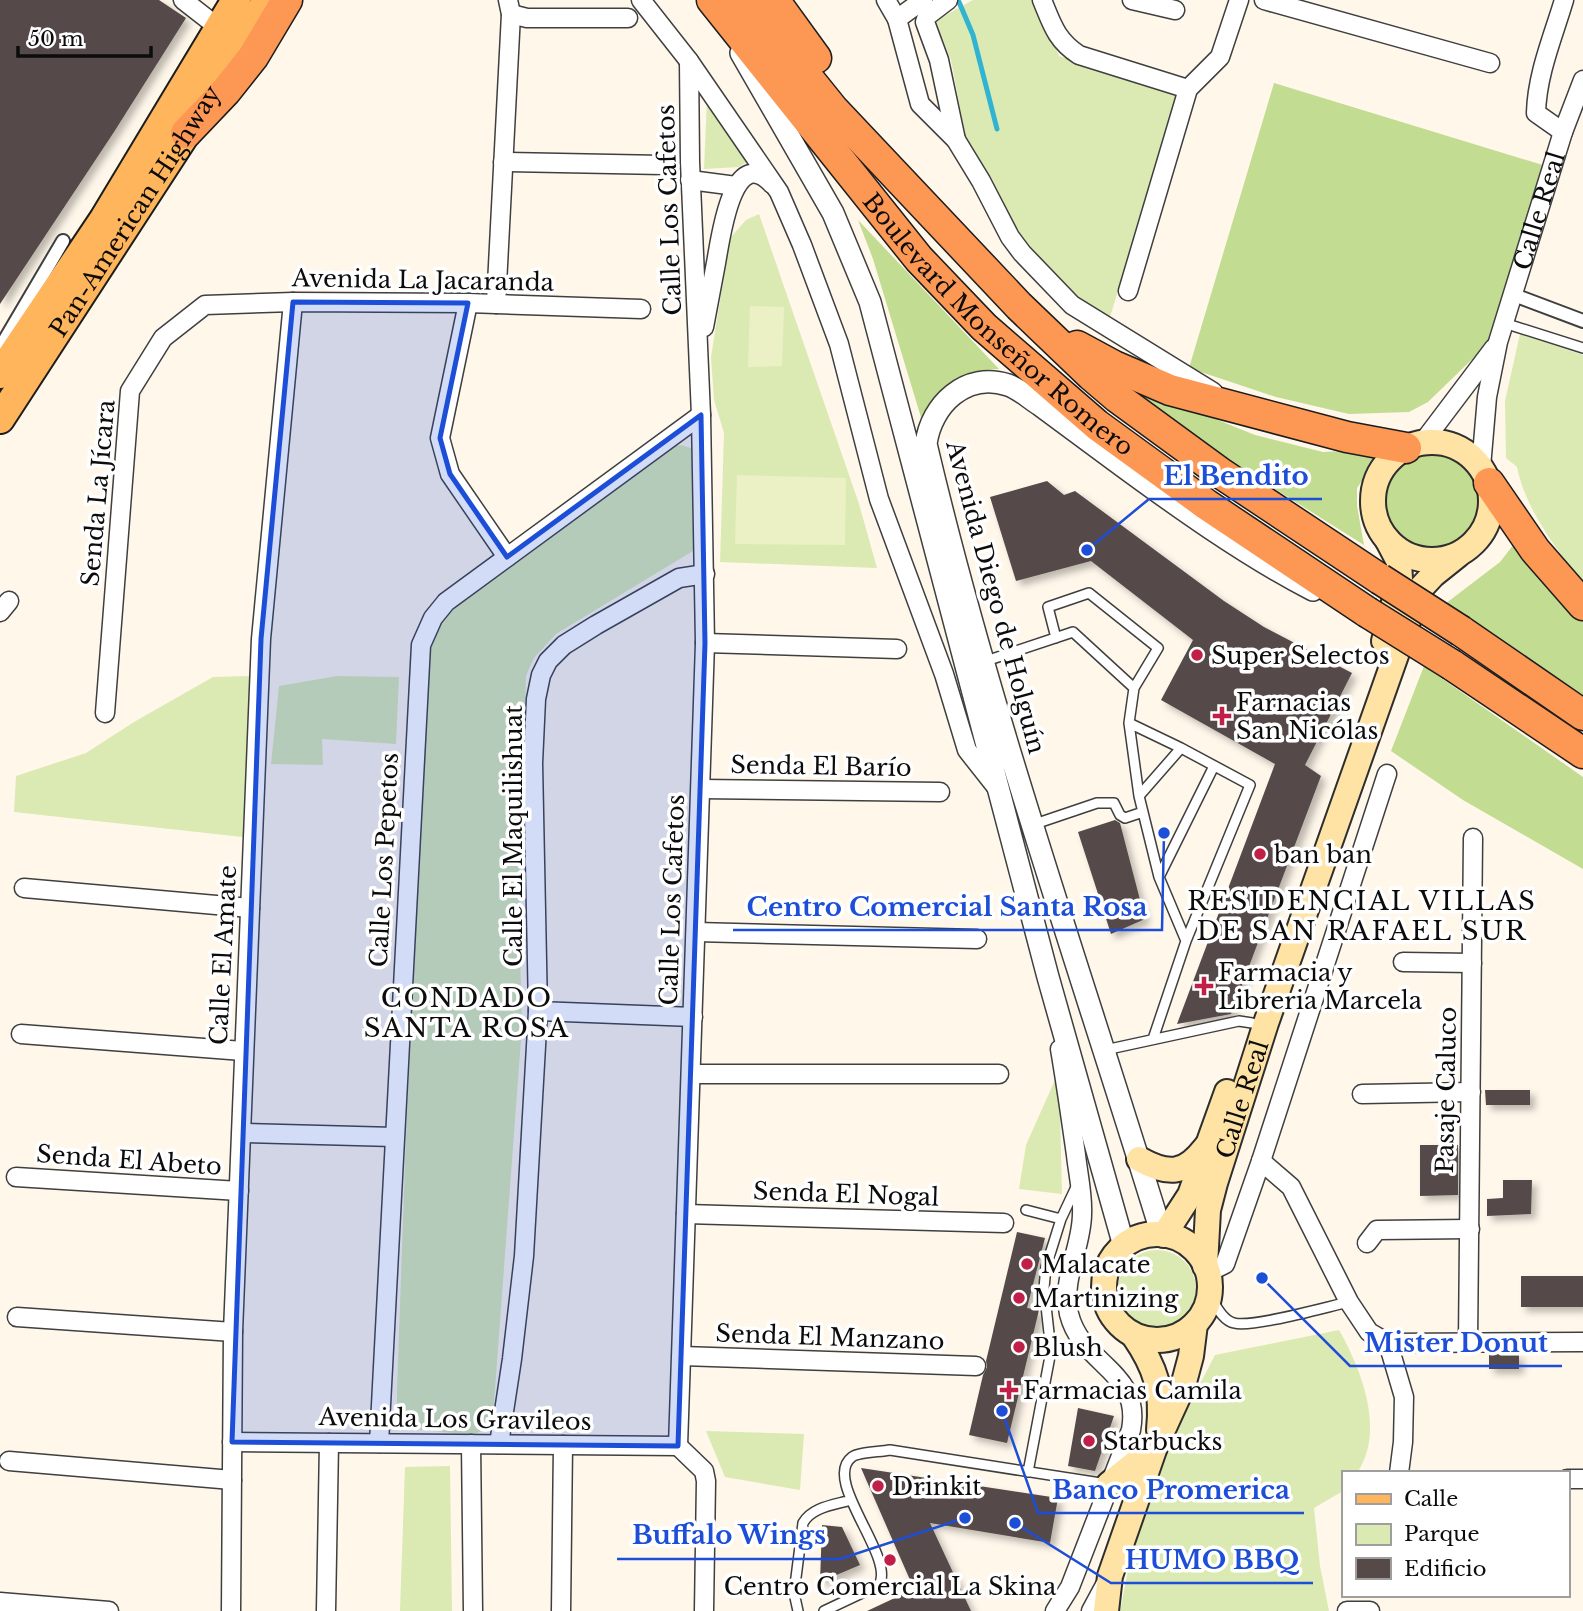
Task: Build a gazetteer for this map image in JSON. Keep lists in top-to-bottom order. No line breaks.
{"streets":{"highway":["Boulevard Monseñor Romero"],"main road":["Pan-American Highway","Calle Real"],"street":["Calle Los Cafetos","Avenida La Jacaranda","Senda La Jícara","Avenida Diego de Holguín","Senda El Barío","Calle El Maquilishuat","Calle Los Pepetos","Calle El Amate","Pasaje Caluco","Senda El Abeto","Senda El Nogal","Senda El Manzano","Avenida Los Gravileos"]},"crossings":[["Calle Los Cafetos","Senda El Barío"],["Calle Los Cafetos","Calle El Maquilishuat"],["Calle Los Cafetos","Calle Los Pepetos"],["Calle Los Cafetos","Senda El Nogal"],["Calle Los Cafetos","Senda El Manzano"],["Calle Los Cafetos","Avenida Los Gravileos"],["Calle Real","Avenida Diego de Holguín"],["Avenida La Jacaranda","Senda La Jícara"],["Avenida La Jacaranda","Calle El Amate"],["Boulevard Monseñor Romero","Avenida Diego de Holguín"],["Calle El Maquilishuat","Avenida Los Gravileos"],["Calle Los Pepetos","Avenida Los Gravileos"],["Calle El Amate","Senda El Abeto"],["Calle El Amate","Avenida Los Gravileos"]],"districts":["RESIDENCIAL VILLAS DE SAN RAFAEL SUR","CONDADO SANTA ROSA"],"places":{"other":["El Bendito","Super Selectos","Centro Comercial Santa Rosa","ban ban","Malacate","Mister Donut","Martinizing","Blush","Banco Promerica","Starbucks","Drinkit","Buffalo Wings","HUMO BBQ","Centro Comercial La Skina"],"health":["Farnacias San Nicólas","Farmacia y Libreria Marcela","Farmacias Camila"]},"legend":["Calle","Parque","Edificio"],"scale_bar":"50 m"}
